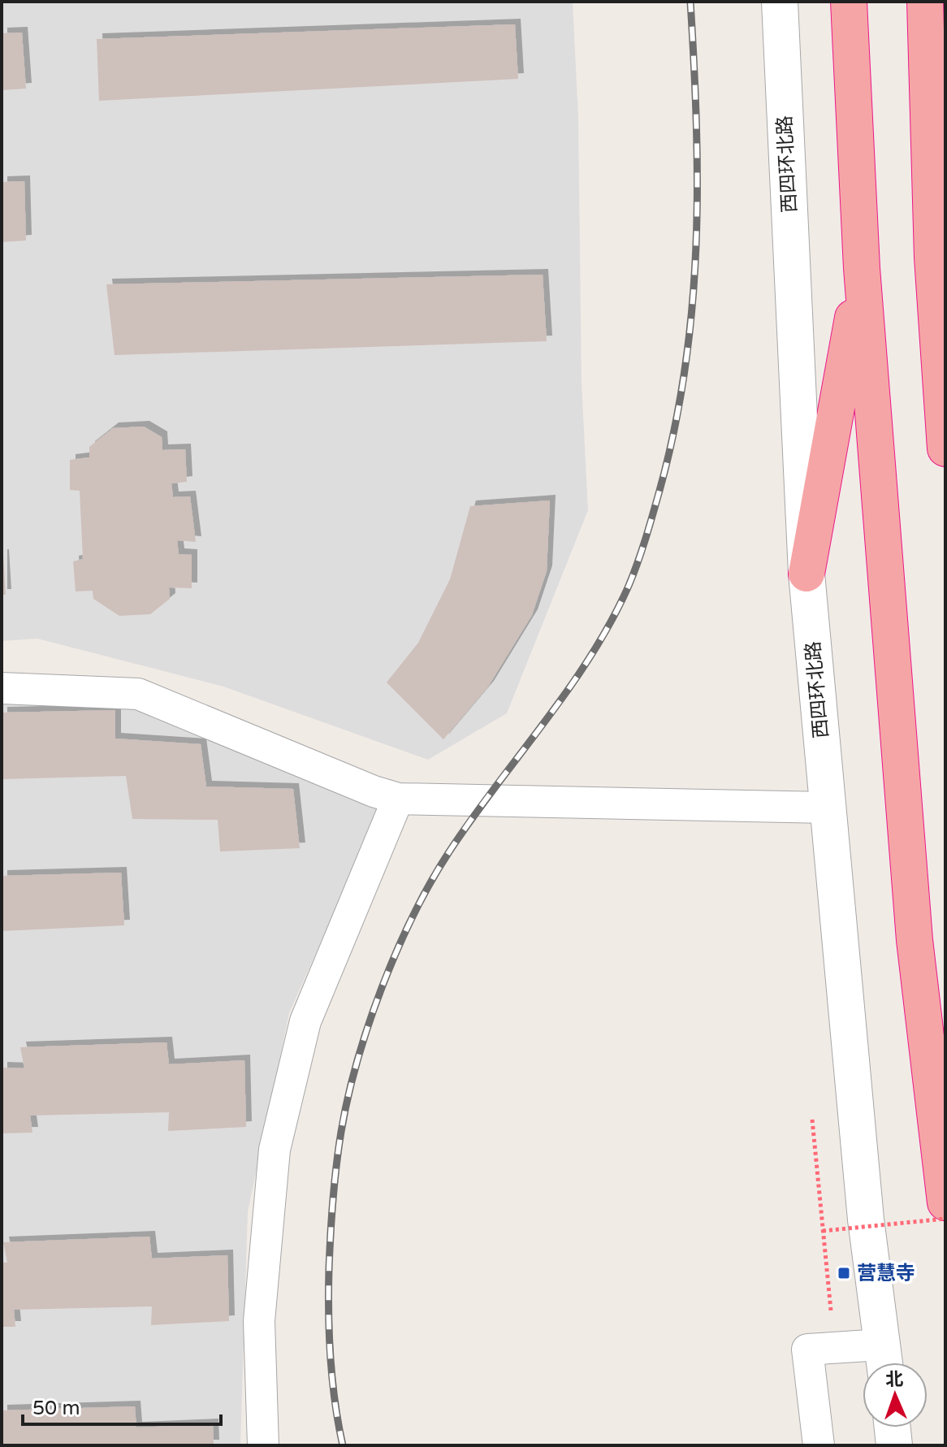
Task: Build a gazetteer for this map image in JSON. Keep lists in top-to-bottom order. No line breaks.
{"streets":{"street":["西四环北路"]},"places":{"transit":["营慧寺"]},"scale_bar":"50 m","north":"top"}
